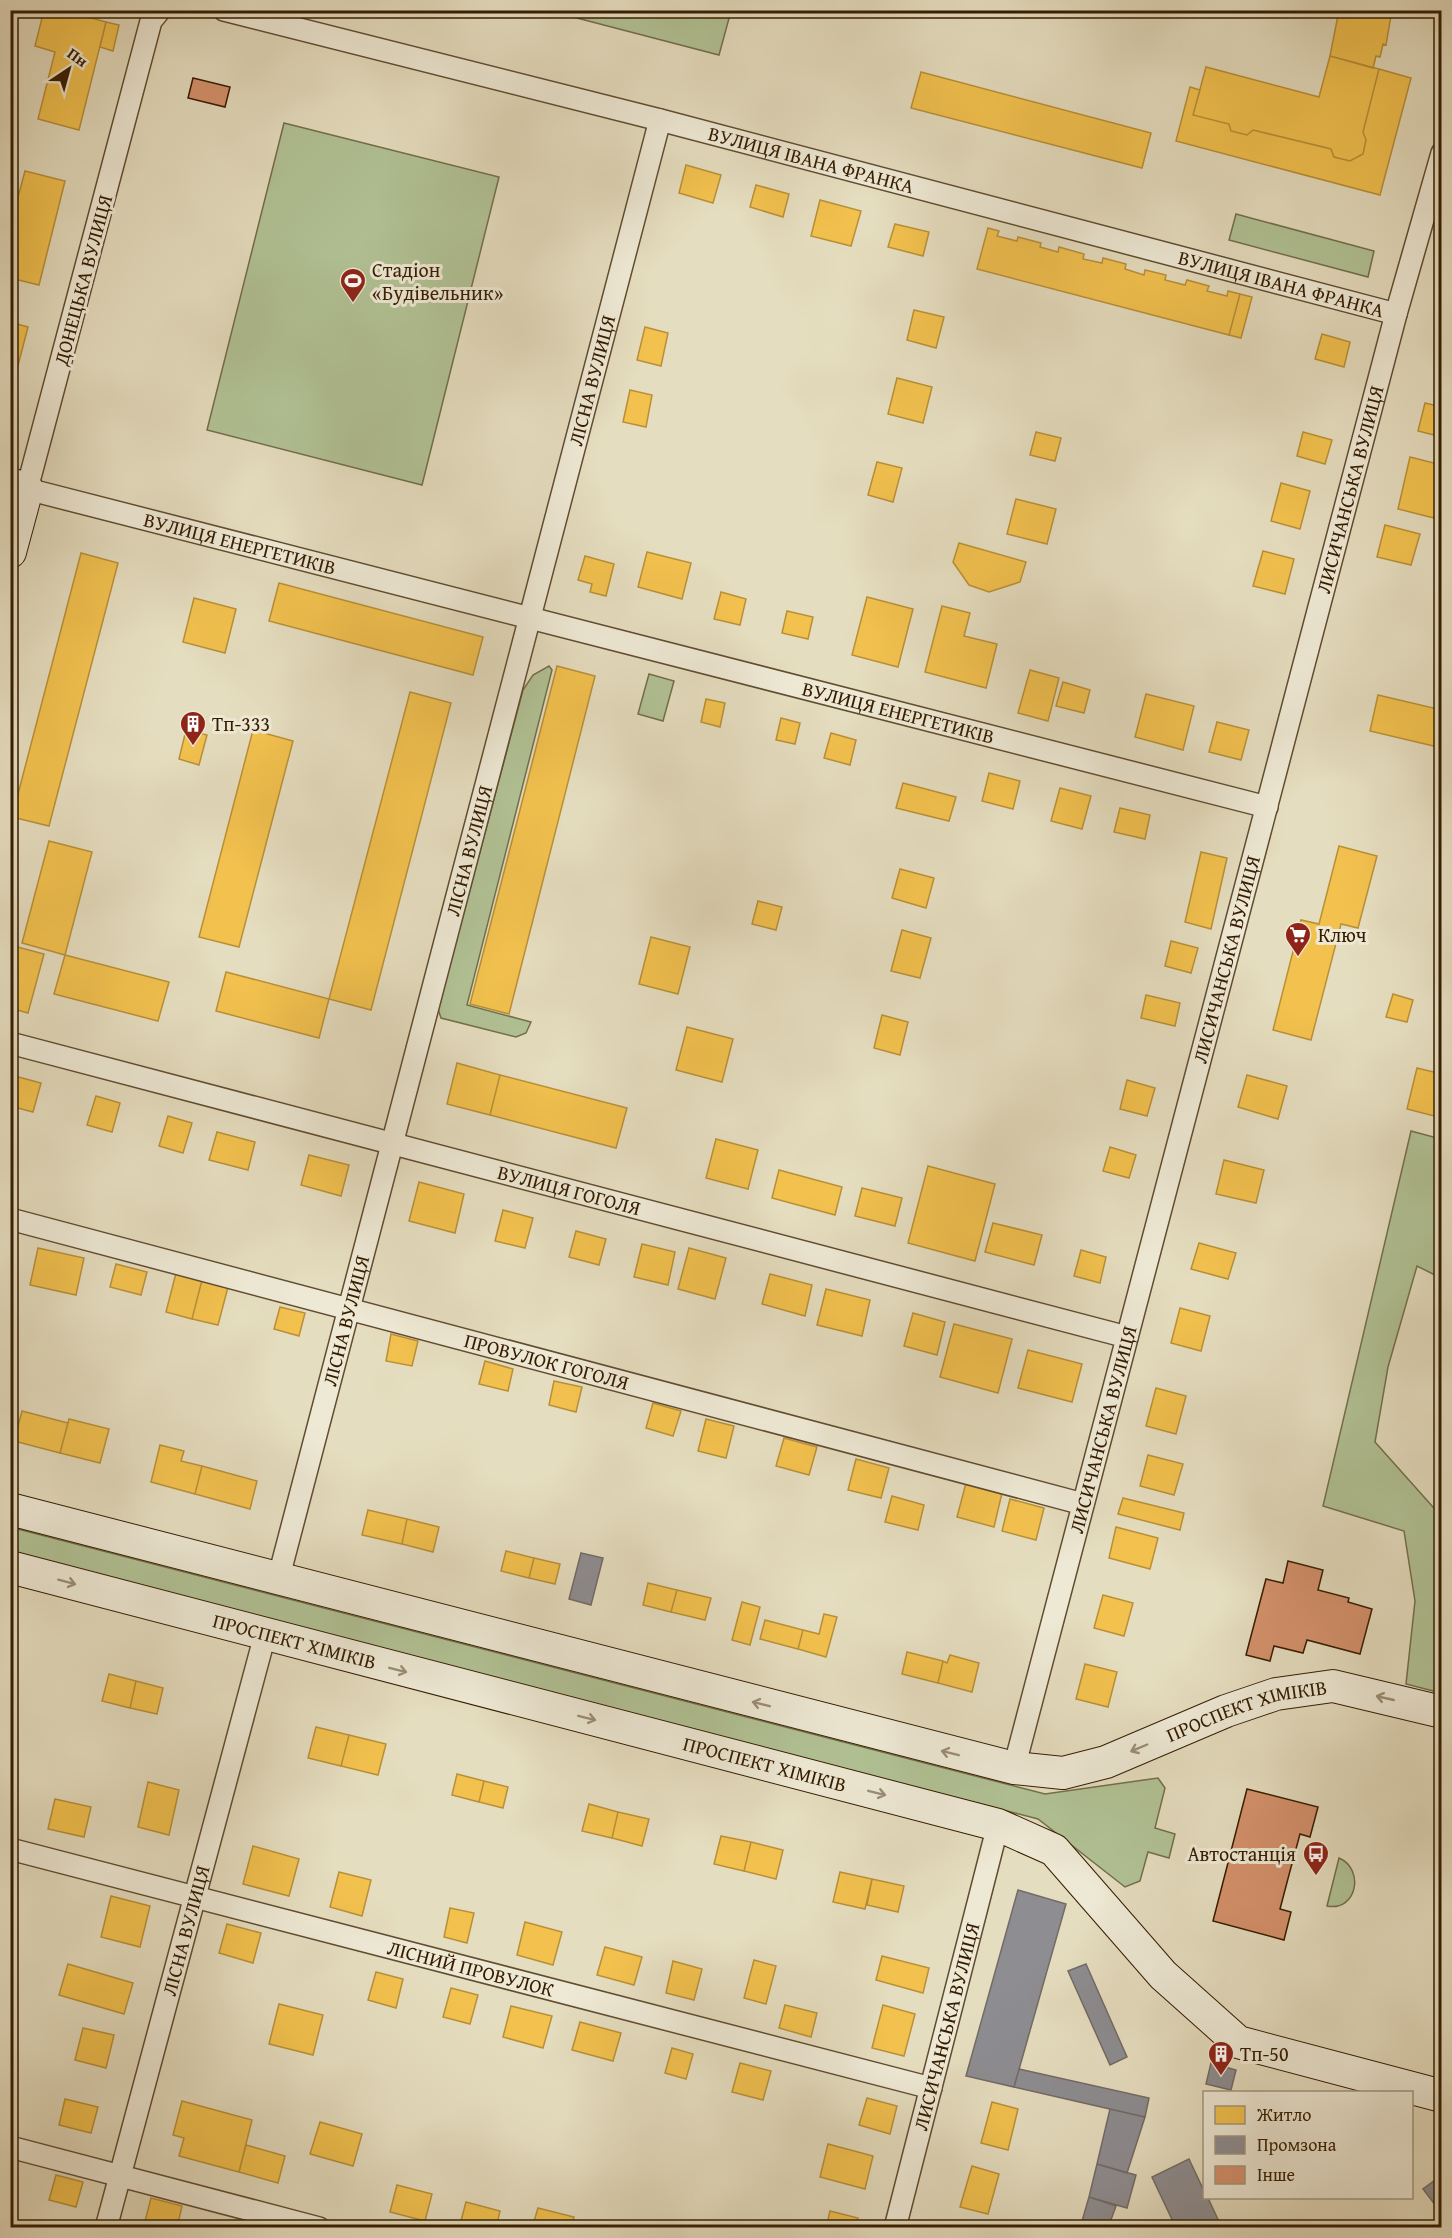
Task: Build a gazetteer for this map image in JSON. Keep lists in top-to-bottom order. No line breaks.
{"streets":{"main road":["ДОНЕЦЬКА ВУЛИЦЯ","ПРОСПЕКТ ХІМІКІВ"],"street":["ВУЛИЦЯ ІВАНА ФРАНКА","ЛІСНА ВУЛИЦЯ","ЛИСИЧАНСЬКА ВУЛИЦЯ","ВУЛИЦЯ ЕНЕРГЕТИКІВ","ВУЛИЦЯ ГОГОЛЯ","ПРОВУЛОК ГОГОЛЯ","ЛІСНИЙ ПРОВУЛОК"]},"crossings":[["ВУЛИЦЯ ІВАНА ФРАНКА","ЛІСНА ВУЛИЦЯ"],["ВУЛИЦЯ ІВАНА ФРАНКА","ЛИСИЧАНСЬКА ВУЛИЦЯ"],["ДОНЕЦЬКА ВУЛИЦЯ","ВУЛИЦЯ ЕНЕРГЕТИКІВ"],["ЛІСНА ВУЛИЦЯ","ВУЛИЦЯ ЕНЕРГЕТИКІВ"],["ЛІСНА ВУЛИЦЯ","ВУЛИЦЯ ГОГОЛЯ"],["ЛІСНА ВУЛИЦЯ","ПРОВУЛОК ГОГОЛЯ"],["ЛІСНА ВУЛИЦЯ","ПРОСПЕКТ ХІМІКІВ"],["ЛІСНА ВУЛИЦЯ","ЛІСНИЙ ПРОВУЛОК"],["ЛИСИЧАНСЬКА ВУЛИЦЯ","ВУЛИЦЯ ЕНЕРГЕТИКІВ"],["ЛИСИЧАНСЬКА ВУЛИЦЯ","ВУЛИЦЯ ГОГОЛЯ"],["ЛИСИЧАНСЬКА ВУЛИЦЯ","ПРОВУЛОК ГОГОЛЯ"],["ЛИСИЧАНСЬКА ВУЛИЦЯ","ПРОСПЕКТ ХІМІКІВ"],["ЛИСИЧАНСЬКА ВУЛИЦЯ","ЛІСНИЙ ПРОВУЛОК"]],"places":{"sports":["Стадіон «Будівельник»"],"building":["Тп-333","Тп-50"],"supermarket":["Ключ"],"bus stop":["Автостанція"]},"legend":["Житло","Промзона","Інше"],"north":"top right"}
